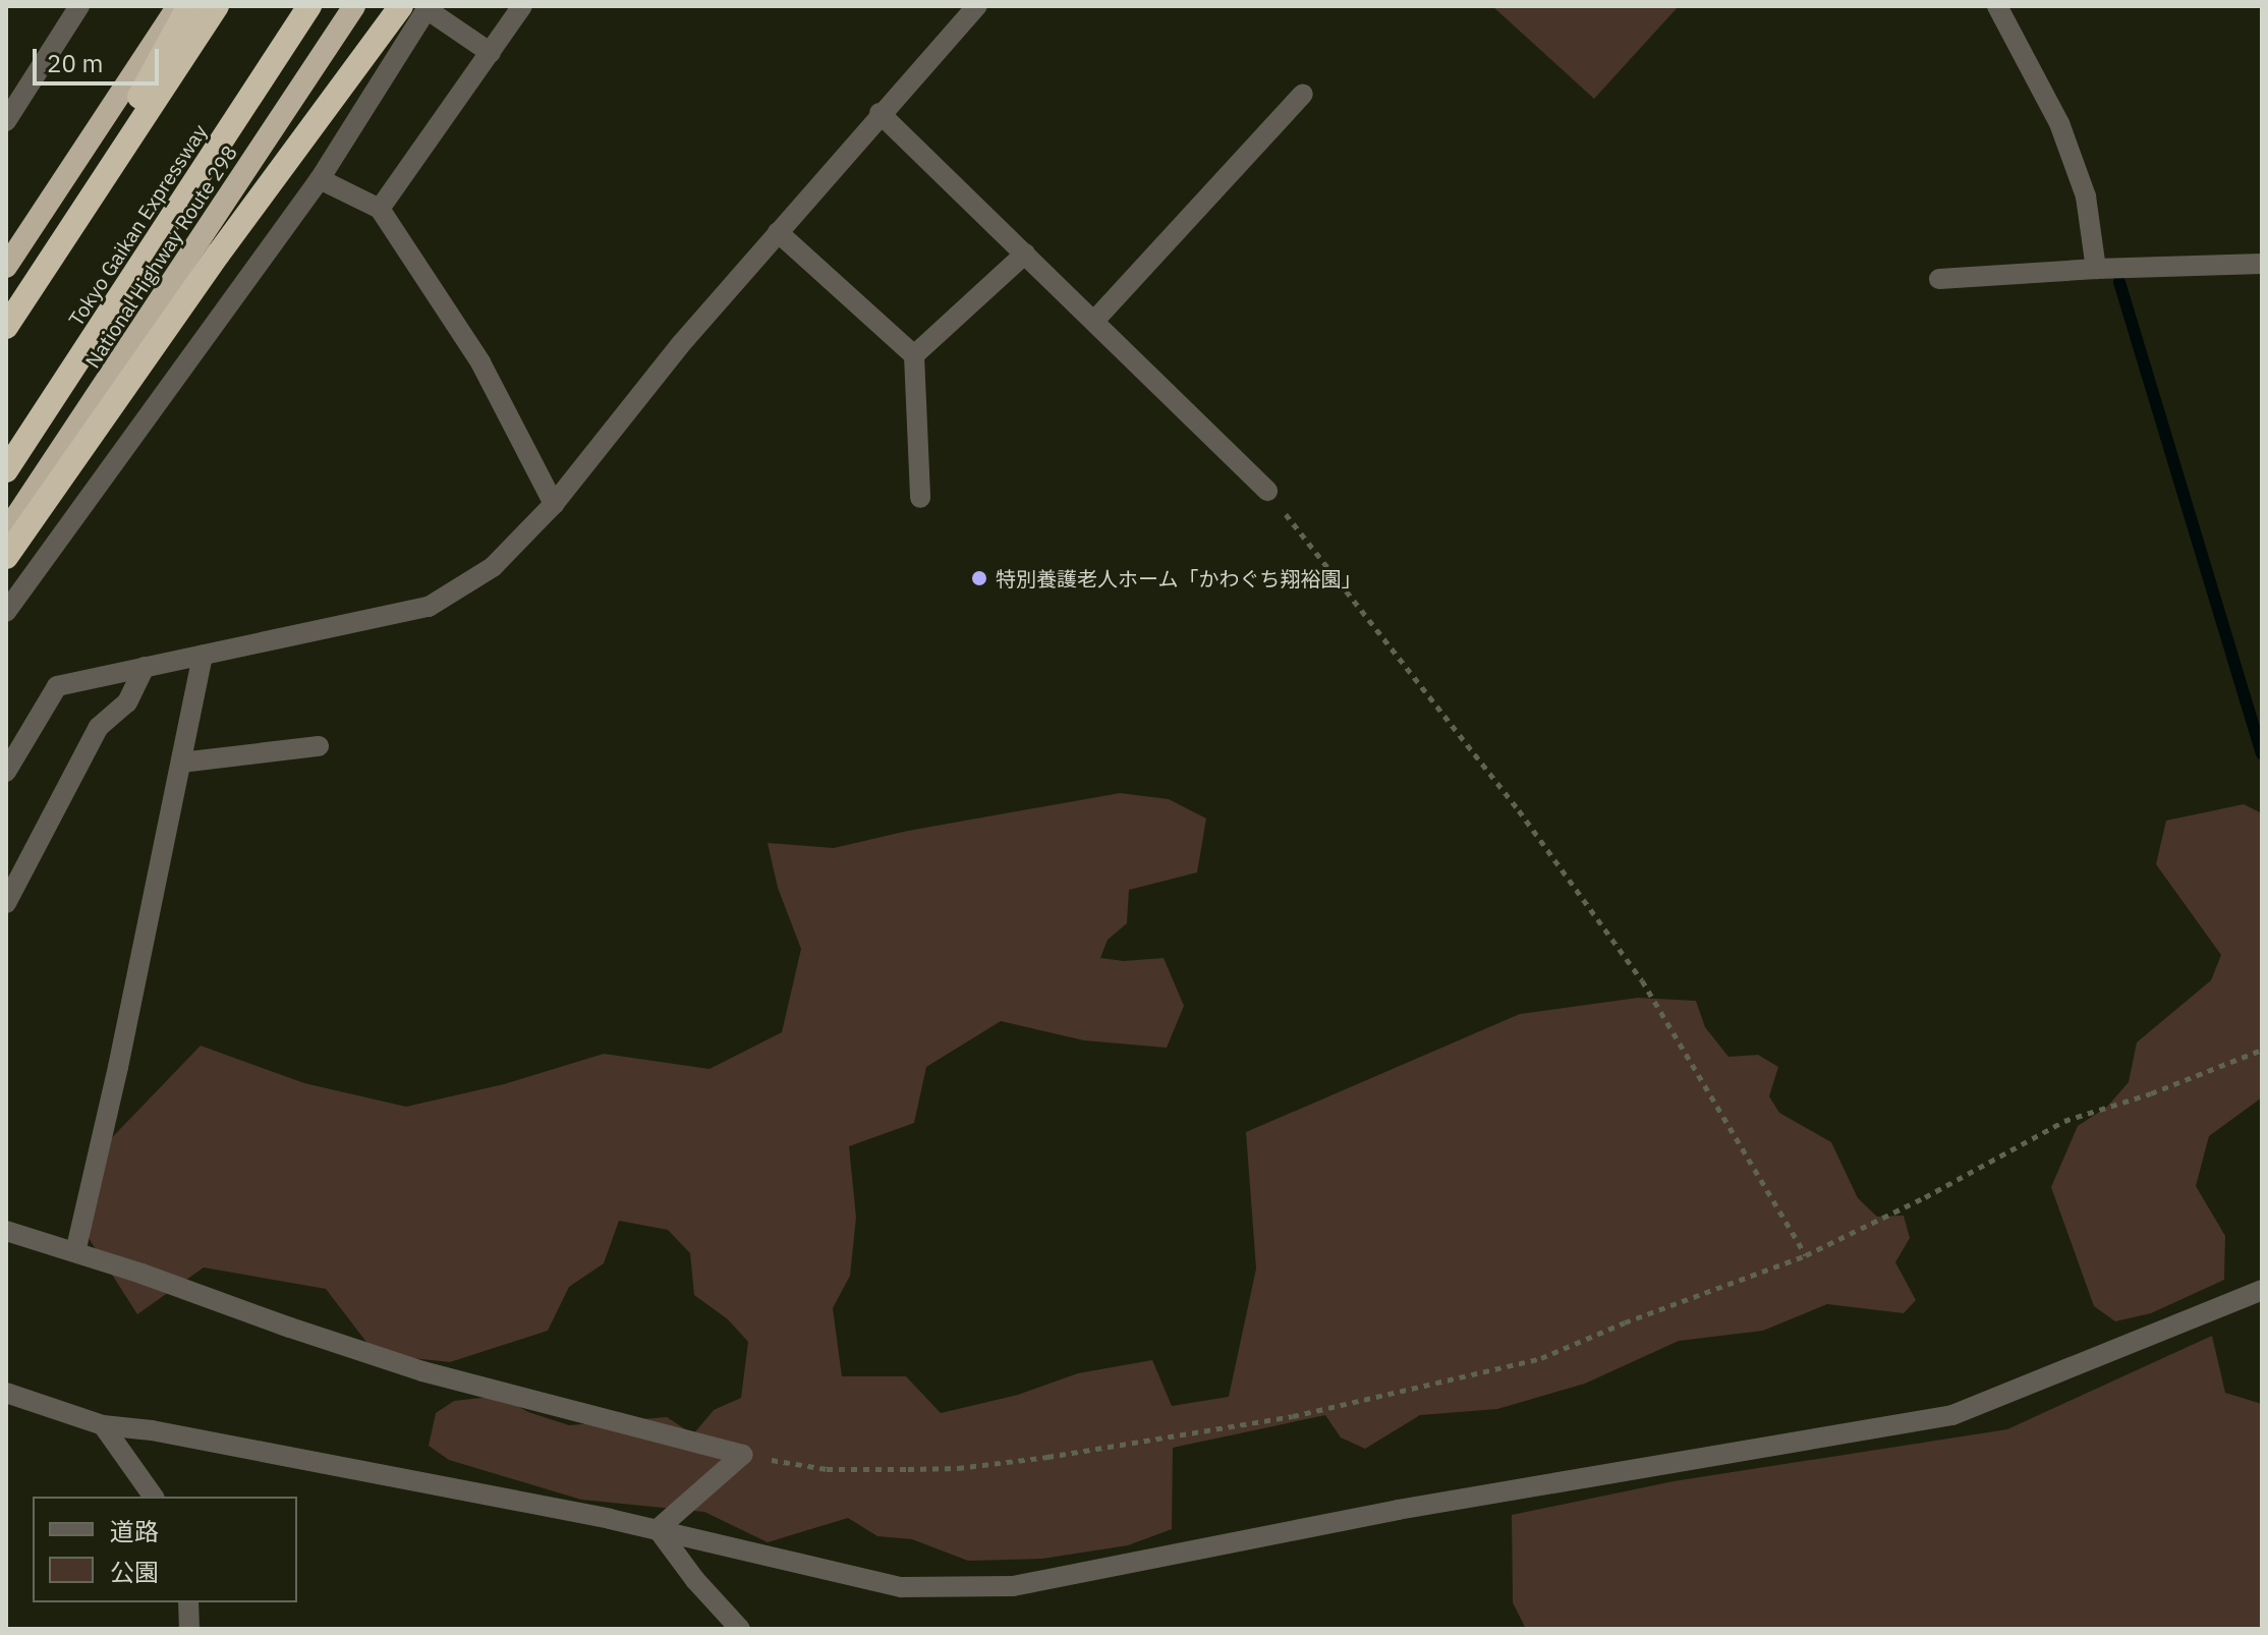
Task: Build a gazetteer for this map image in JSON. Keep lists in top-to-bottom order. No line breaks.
{"streets":{"highway":["Tokyo Gaikan Expressway","National Highway Route 298"]},"places":["特別養護老人ホーム「かわぐち翔裕園」"],"legend":["道路","公園"],"scale_bar":"20 m"}
